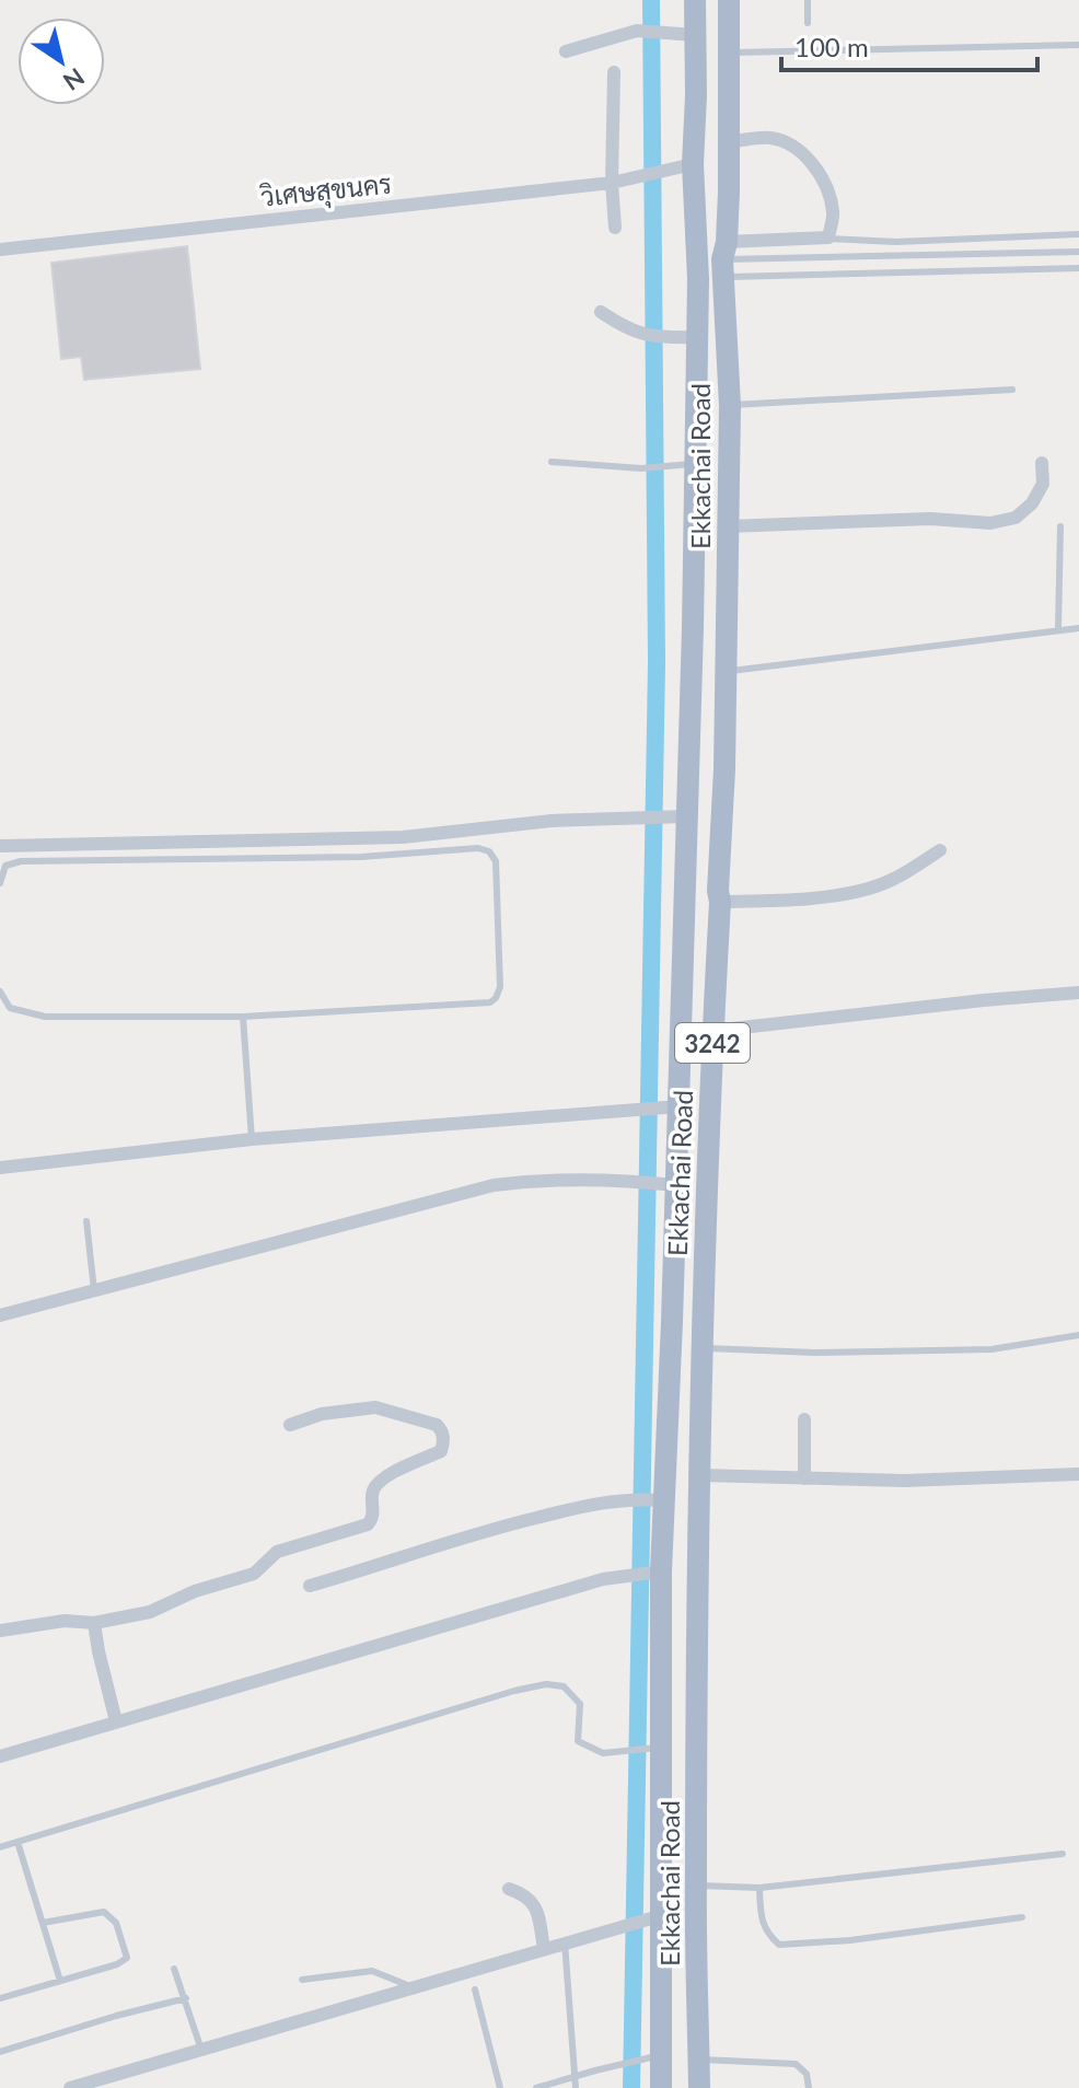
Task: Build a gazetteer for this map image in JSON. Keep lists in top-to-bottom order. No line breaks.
{"streets":{"main road":["Ekkachai Road","3242"],"street":["วิเศษสุขนคร"]},"crossings":[["วิเศษสุขนคร","Ekkachai Road"]],"scale_bar":"100 m","north":"bottom right"}
